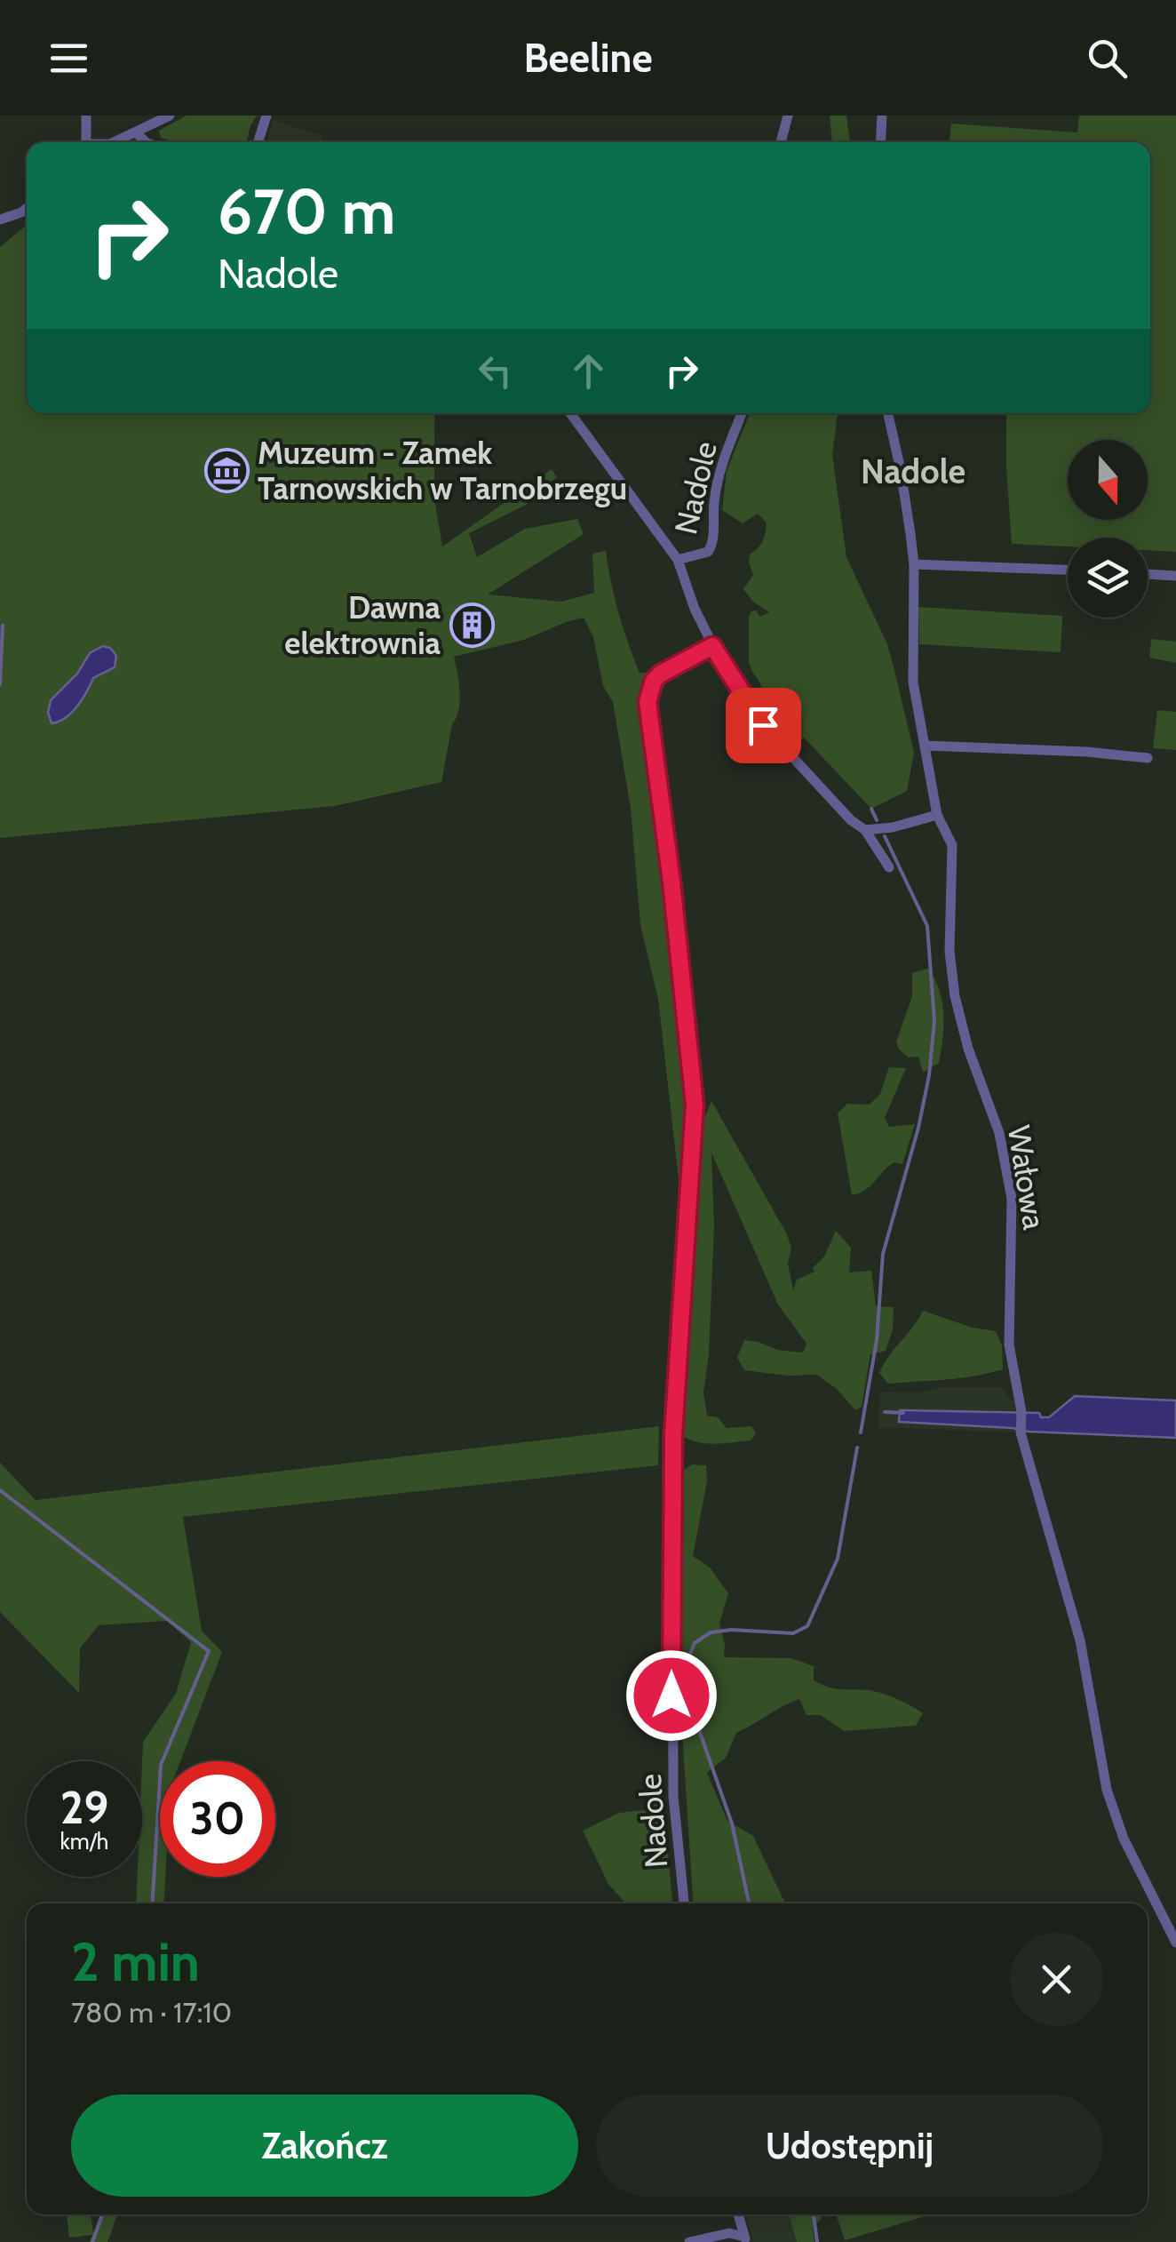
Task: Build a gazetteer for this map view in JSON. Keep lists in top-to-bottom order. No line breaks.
{"streets":{"street":["Nadole","Wałowa"]},"districts":["Nadole"],"places":{"museum":["Muzeum - Zamek Tarnowskich w Tarnobrzegu"],"building":["Dawna elektrownia"]},"north":"bottom","page":{"header":"Beeline","turn":["670 m","Nadole"],"speed":"29 km/h","limit":"30","heading":["2 min","780 m · 17:10"],"buttons":["Zakończ","Udostępnij"]}}
